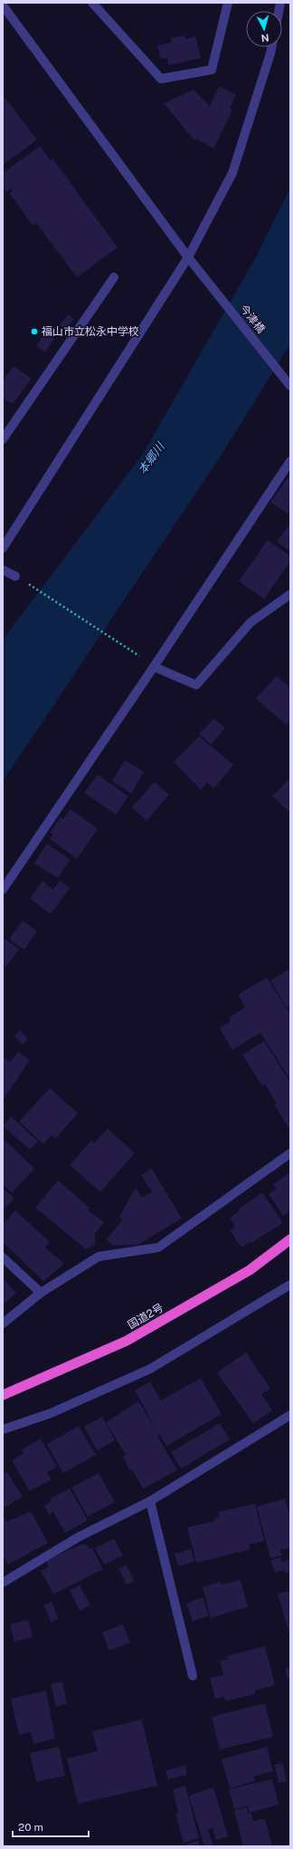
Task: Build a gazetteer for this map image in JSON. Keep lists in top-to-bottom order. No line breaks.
{"streets":{"highway":["国道2号"],"street":["今津橋"]},"water":["本郷川"],"places":["福山市立松永中学校"],"scale_bar":"20 m","north":"bottom"}
